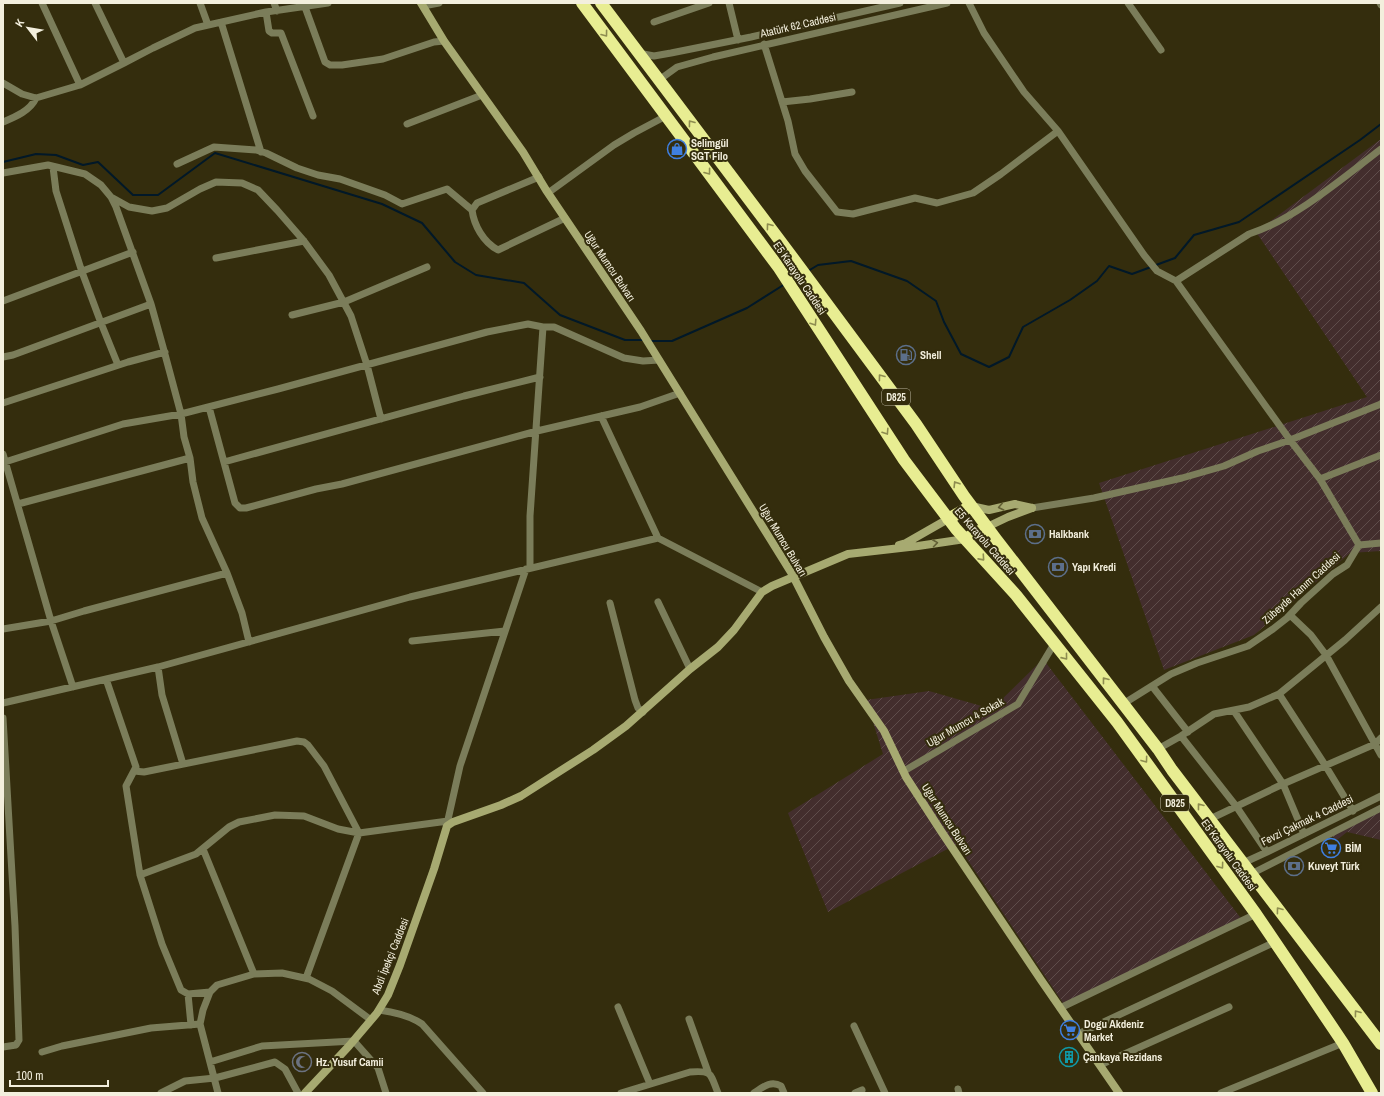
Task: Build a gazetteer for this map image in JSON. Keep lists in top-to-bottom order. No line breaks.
{"streets":{"highway":["E5 Karayolu Caddesi","D825"],"street":["Atatürk 62 Caddesi","Uğur Mumcu Bulvarı","Zübeyde Hanım Caddesi","Uğur Mumcu 4 Sokak","Fevzi Çakmak 4 Caddesi","Abdi İpekçi Caddesi"]},"crossings":[["Atatürk 62 Caddesi","E5 Karayolu Caddesi"],["Uğur Mumcu Bulvarı","Uğur Mumcu 4 Sokak"],["E5 Karayolu Caddesi","Zübeyde Hanım Caddesi"],["E5 Karayolu Caddesi","Uğur Mumcu 4 Sokak"],["E5 Karayolu Caddesi","Fevzi Çakmak 4 Caddesi"]],"places":{"shop":["Selimgül SGT Filo"],"fuel station":["Shell"],"bank":["Halkbank","Yapı Kredi","Kuveyt Türk"],"supermarket":["BİM","Dogu Akdeniz Market"],"building":["Çankaya Rezidans"],"mosque":["Hz. Yusuf Camii"]},"scale_bar":"100 m","north":"top left"}
